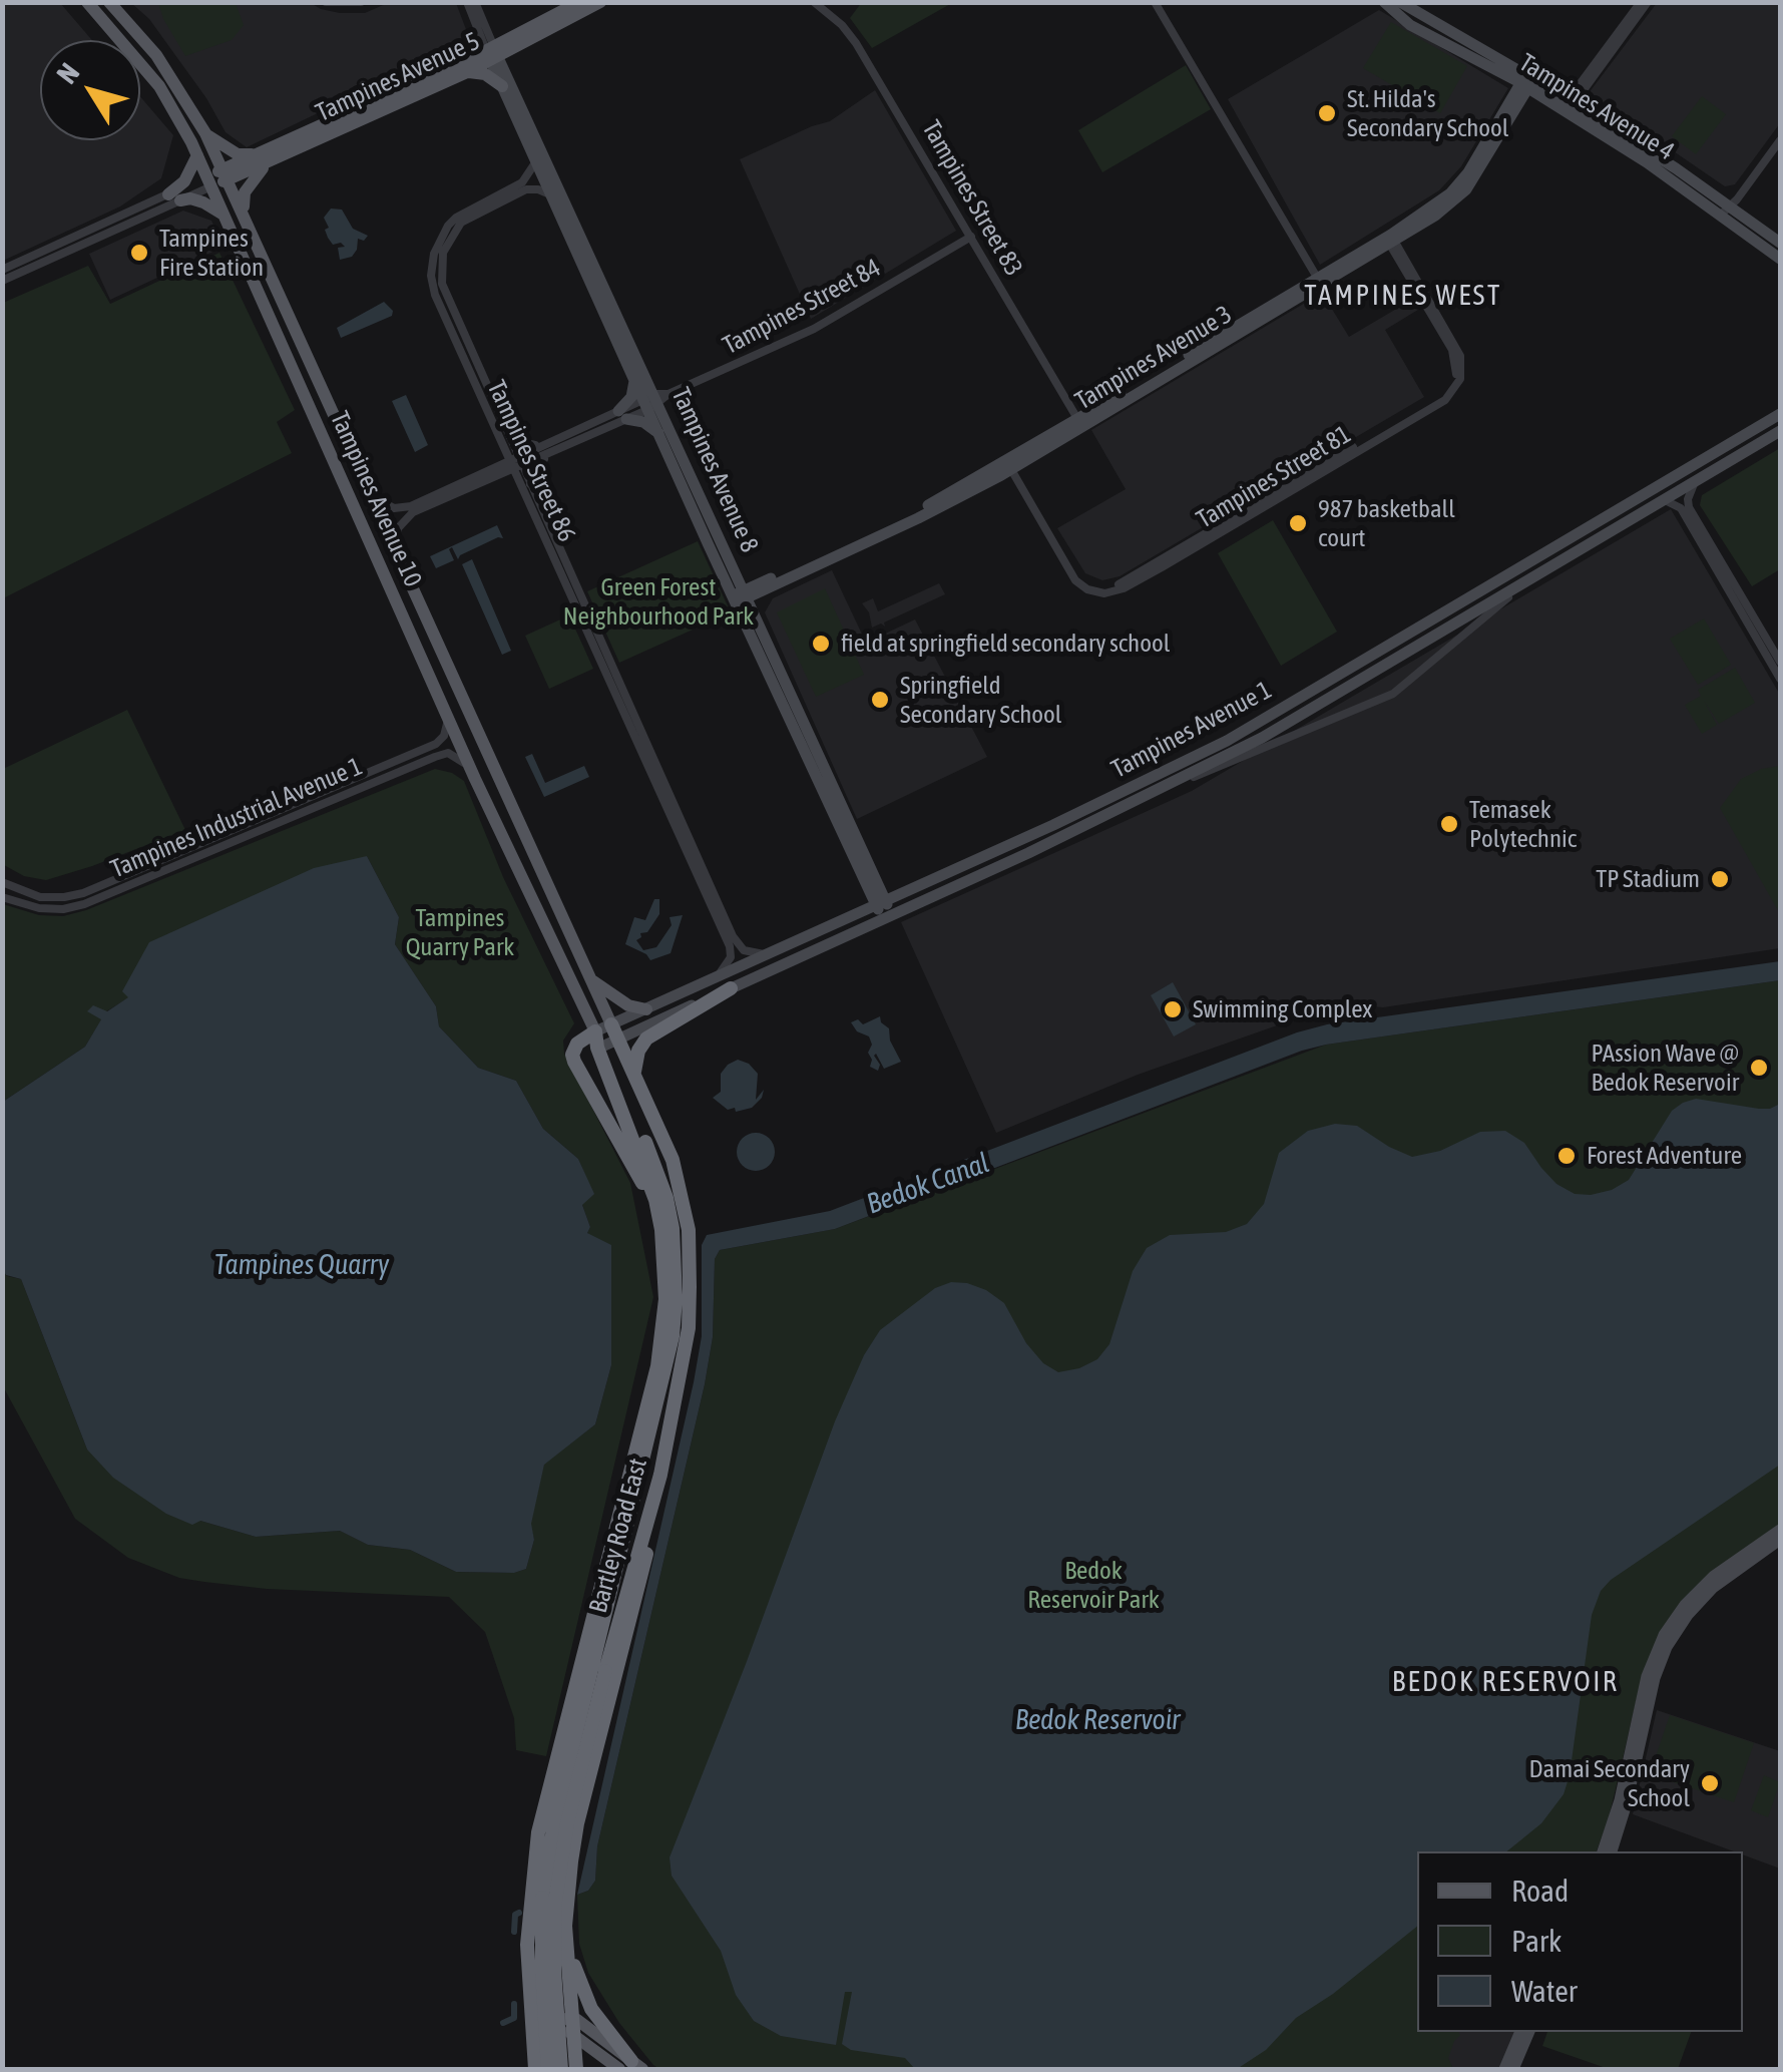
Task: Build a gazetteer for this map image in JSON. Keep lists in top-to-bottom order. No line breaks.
{"streets":{"highway":["Bartley Road East"],"main road":["Tampines Avenue 5","Tampines Avenue 4","Tampines Avenue 3","Tampines Avenue 8","Tampines Avenue 10","Tampines Avenue 1"],"street":["Tampines Street 83","Tampines Street 84","Tampines Street 86","Tampines Street 81","Tampines Industrial Avenue 1"]},"crossings":[["Tampines Avenue 5","Tampines Avenue 8"],["Tampines Avenue 5","Tampines Avenue 10"],["Tampines Avenue 4","Tampines Avenue 3"],["Tampines Street 83","Tampines Street 84"],["Tampines Street 83","Tampines Avenue 3"],["Tampines Street 84","Tampines Avenue 8"],["Tampines Avenue 3","Tampines Avenue 8"],["Tampines Avenue 3","Tampines Street 81"],["Tampines Street 86","Tampines Avenue 8"],["Tampines Street 86","Tampines Avenue 1"],["Tampines Avenue 8","Tampines Avenue 1"],["Tampines Avenue 10","Tampines Avenue 1"],["Tampines Avenue 10","Tampines Industrial Avenue 1"],["Tampines Avenue 10","Bartley Road East"],["Tampines Avenue 1","Bartley Road East"]],"districts":["TAMPINES WEST","BEDOK RESERVOIR"],"water":["Bedok Canal","Tampines Quarry","Bedok Reservoir"],"parks":["Green Forest Neighbourhood Park","Tampines Quarry Park","Bedok Reservoir Park"],"places":["St. Hilda's Secondary School","Tampines Fire Station","987 basketball court","field at springfield secondary school","Springfield Secondary School","Temasek Polytechnic","TP Stadium","Swimming Complex","PAssion Wave @ Bedok Reservoir","Forest Adventure","Damai Secondary School"],"legend":["Road","Park","Water"],"north":"top left"}
